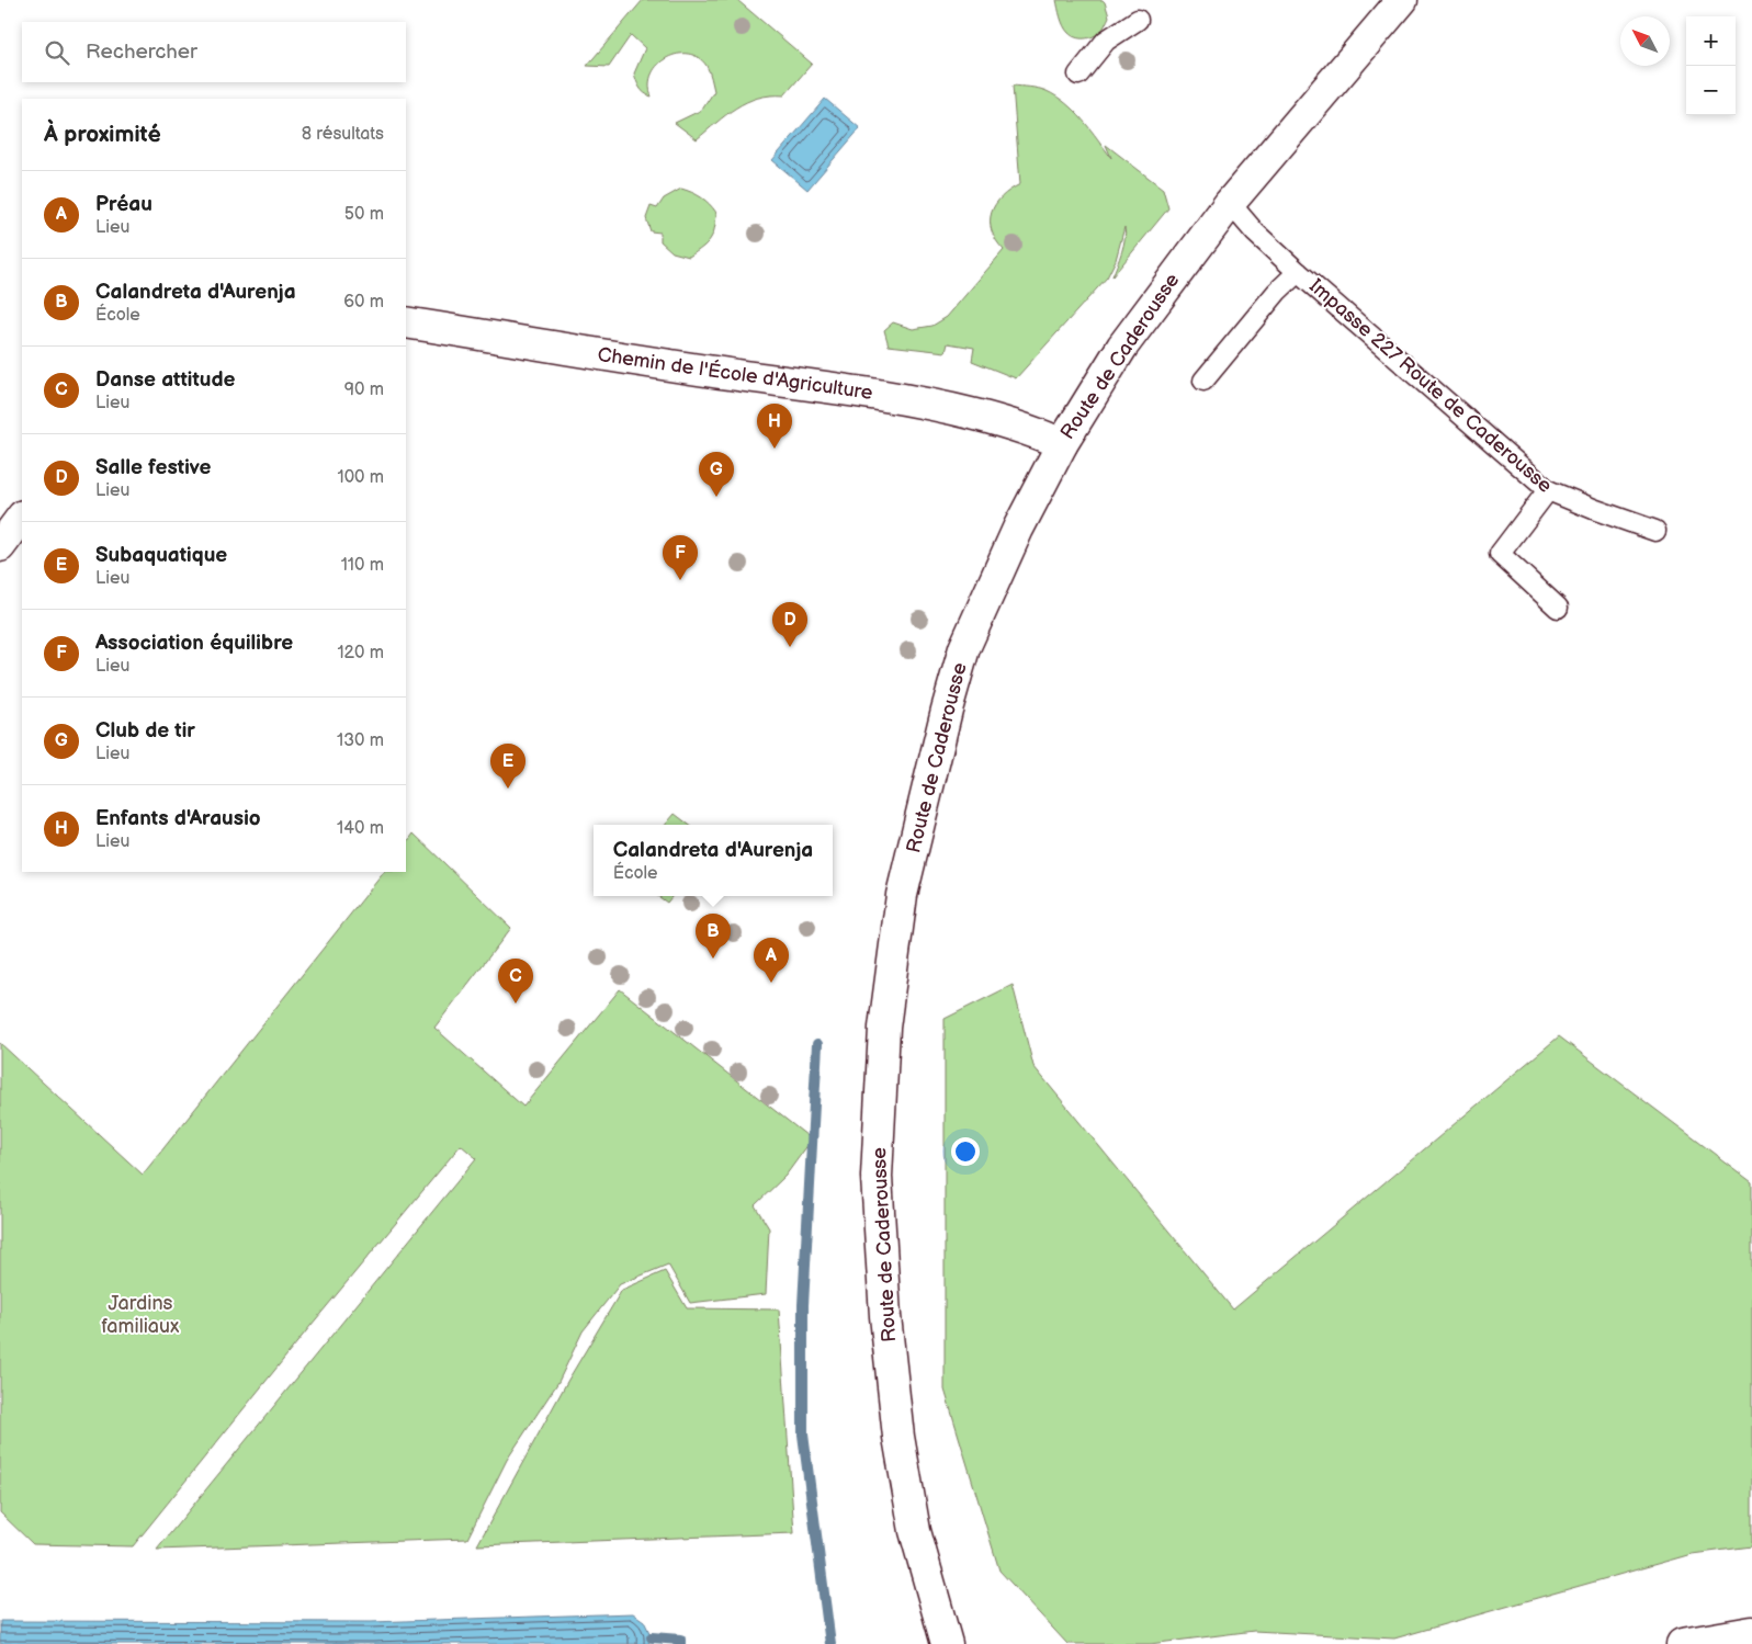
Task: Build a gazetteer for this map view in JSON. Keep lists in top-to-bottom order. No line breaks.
{"streets":{"main road":["Route de Caderousse","Chemin de l'École d'Agriculture"],"lane":["Impasse 227 Route de Caderousse"]},"crossings":[["Route de Caderousse","Chemin de l'École d'Agriculture"],["Route de Caderousse","Impasse 227 Route de Caderousse"]],"parks":["Jardins familiaux"],"north":"top left","page":{"map_buttons":["+","−"],"search":"Rechercher","heading":["À proximité","8 résultats"],"list":[{"mark":"A","name":"Préau","note":"Lieu","value":"50 m"},{"mark":"B","name":"Calandreta d'Aurenja","note":"École","value":"60 m"},{"mark":"C","name":"Danse attitude","note":"Lieu","value":"90 m"},{"mark":"D","name":"Salle festive","note":"Lieu","value":"100 m"},{"mark":"E","name":"Subaquatique","note":"Lieu","value":"110 m"},{"mark":"F","name":"Association équilibre","note":"Lieu","value":"120 m"},{"mark":"G","name":"Club de tir","note":"Lieu","value":"130 m"},{"mark":"H","name":"Enfants d'Arausio","note":"Lieu","value":"140 m"}],"pins":["H","G","F","D","E","B","A","C"],"popup":["Calandreta d'Aurenja","École"]}}
